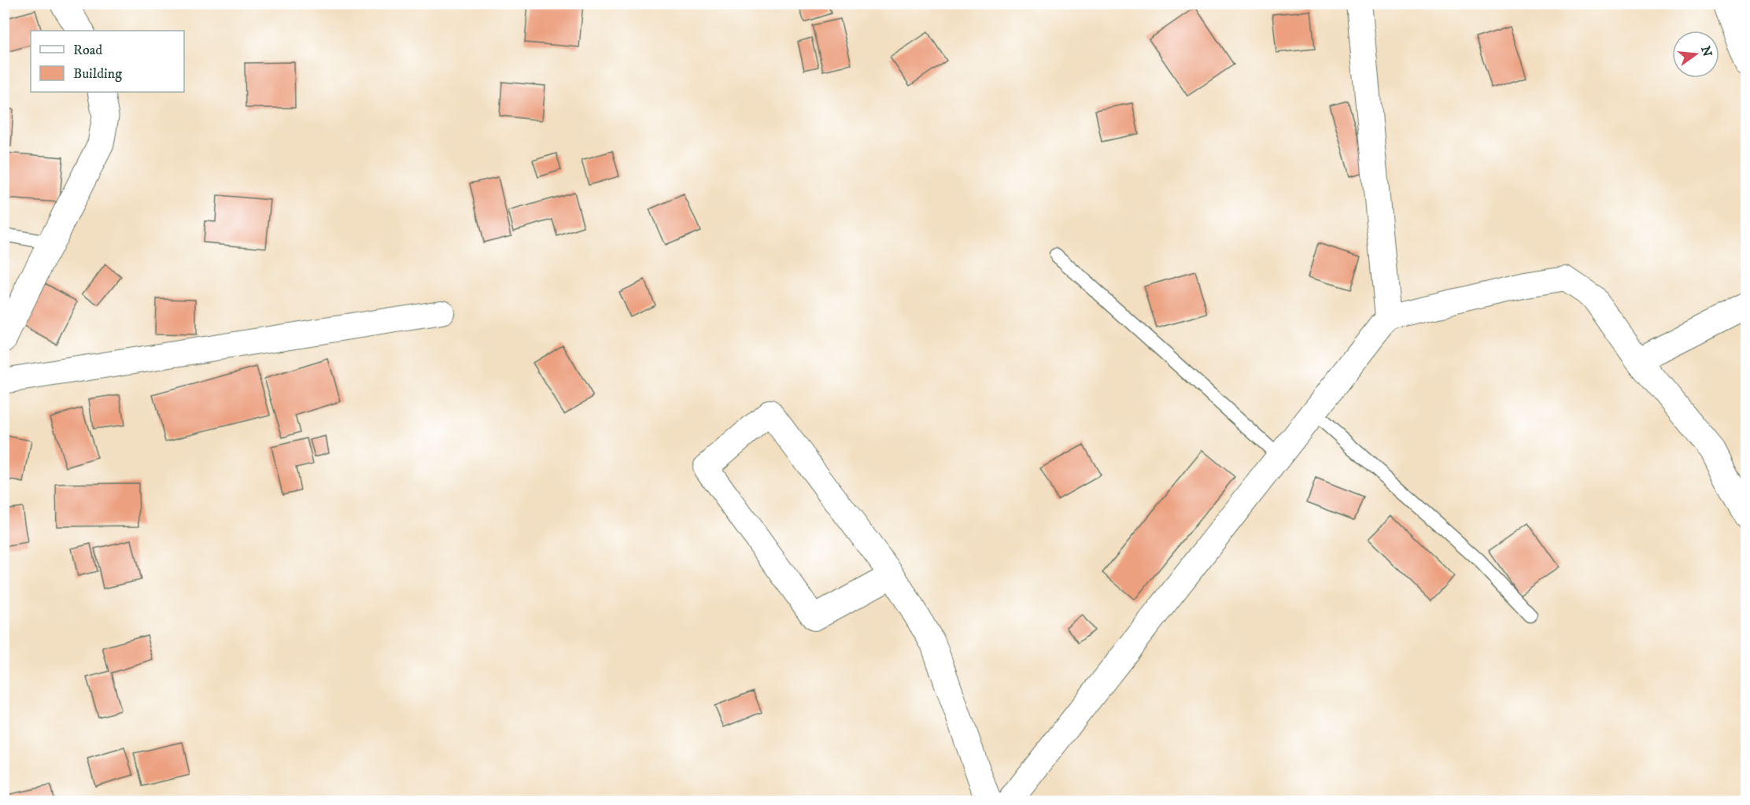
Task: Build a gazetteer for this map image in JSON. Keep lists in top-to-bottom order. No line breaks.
{"legend":["Road","Building"],"north":"right"}
